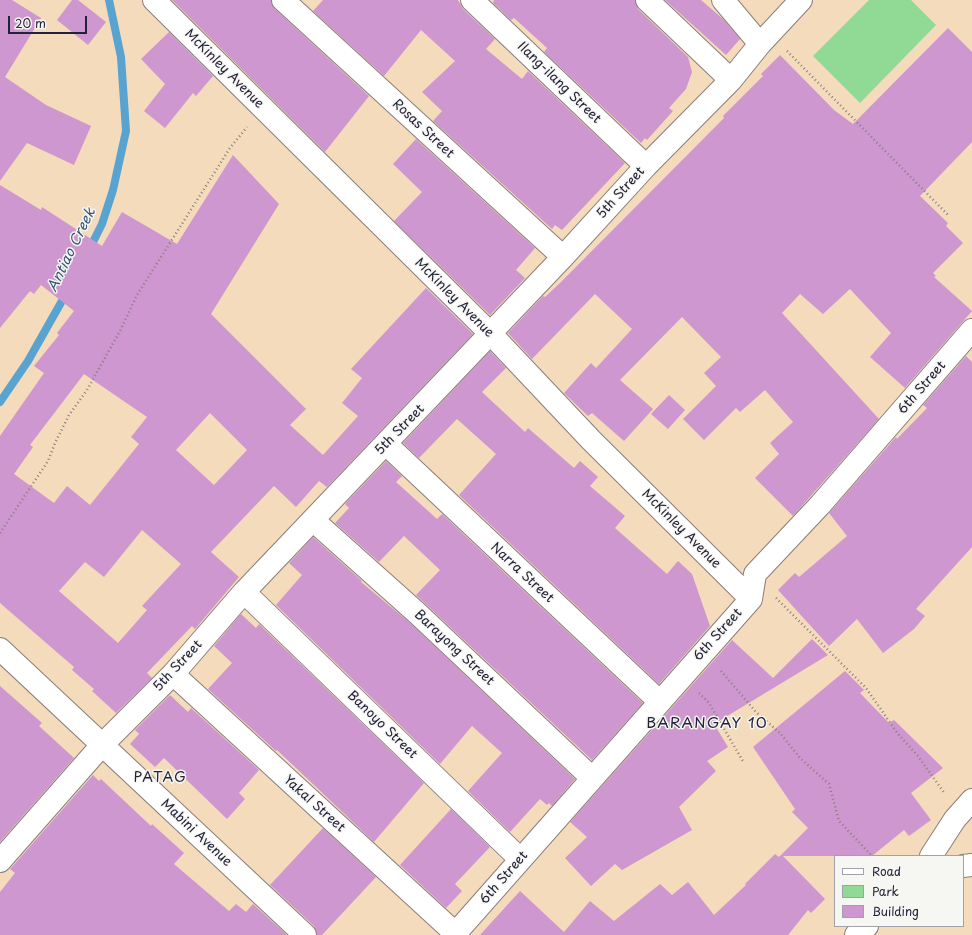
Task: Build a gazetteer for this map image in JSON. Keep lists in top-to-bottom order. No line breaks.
{"streets":{"street":["McKinley Avenue","Ilang-ilang Street","Rosas Street","5th Street","6th Street","Narra Street","Barayong Street","Banoyo Street","Yakal Street","Mabini Avenue"]},"crossings":[["McKinley Avenue","5th Street"],["McKinley Avenue","6th Street"],["Ilang-ilang Street","5th Street"],["Rosas Street","5th Street"],["5th Street","Narra Street"],["5th Street","Barayong Street"],["5th Street","Banoyo Street"],["5th Street","Yakal Street"],["5th Street","Mabini Avenue"],["6th Street","Narra Street"],["6th Street","Barayong Street"],["6th Street","Banoyo Street"],["6th Street","Yakal Street"]],"districts":["BARANGAY 10","PATAG"],"water":["Antiao Creek"],"legend":["Road","Park","Building"],"scale_bar":"20 m"}
